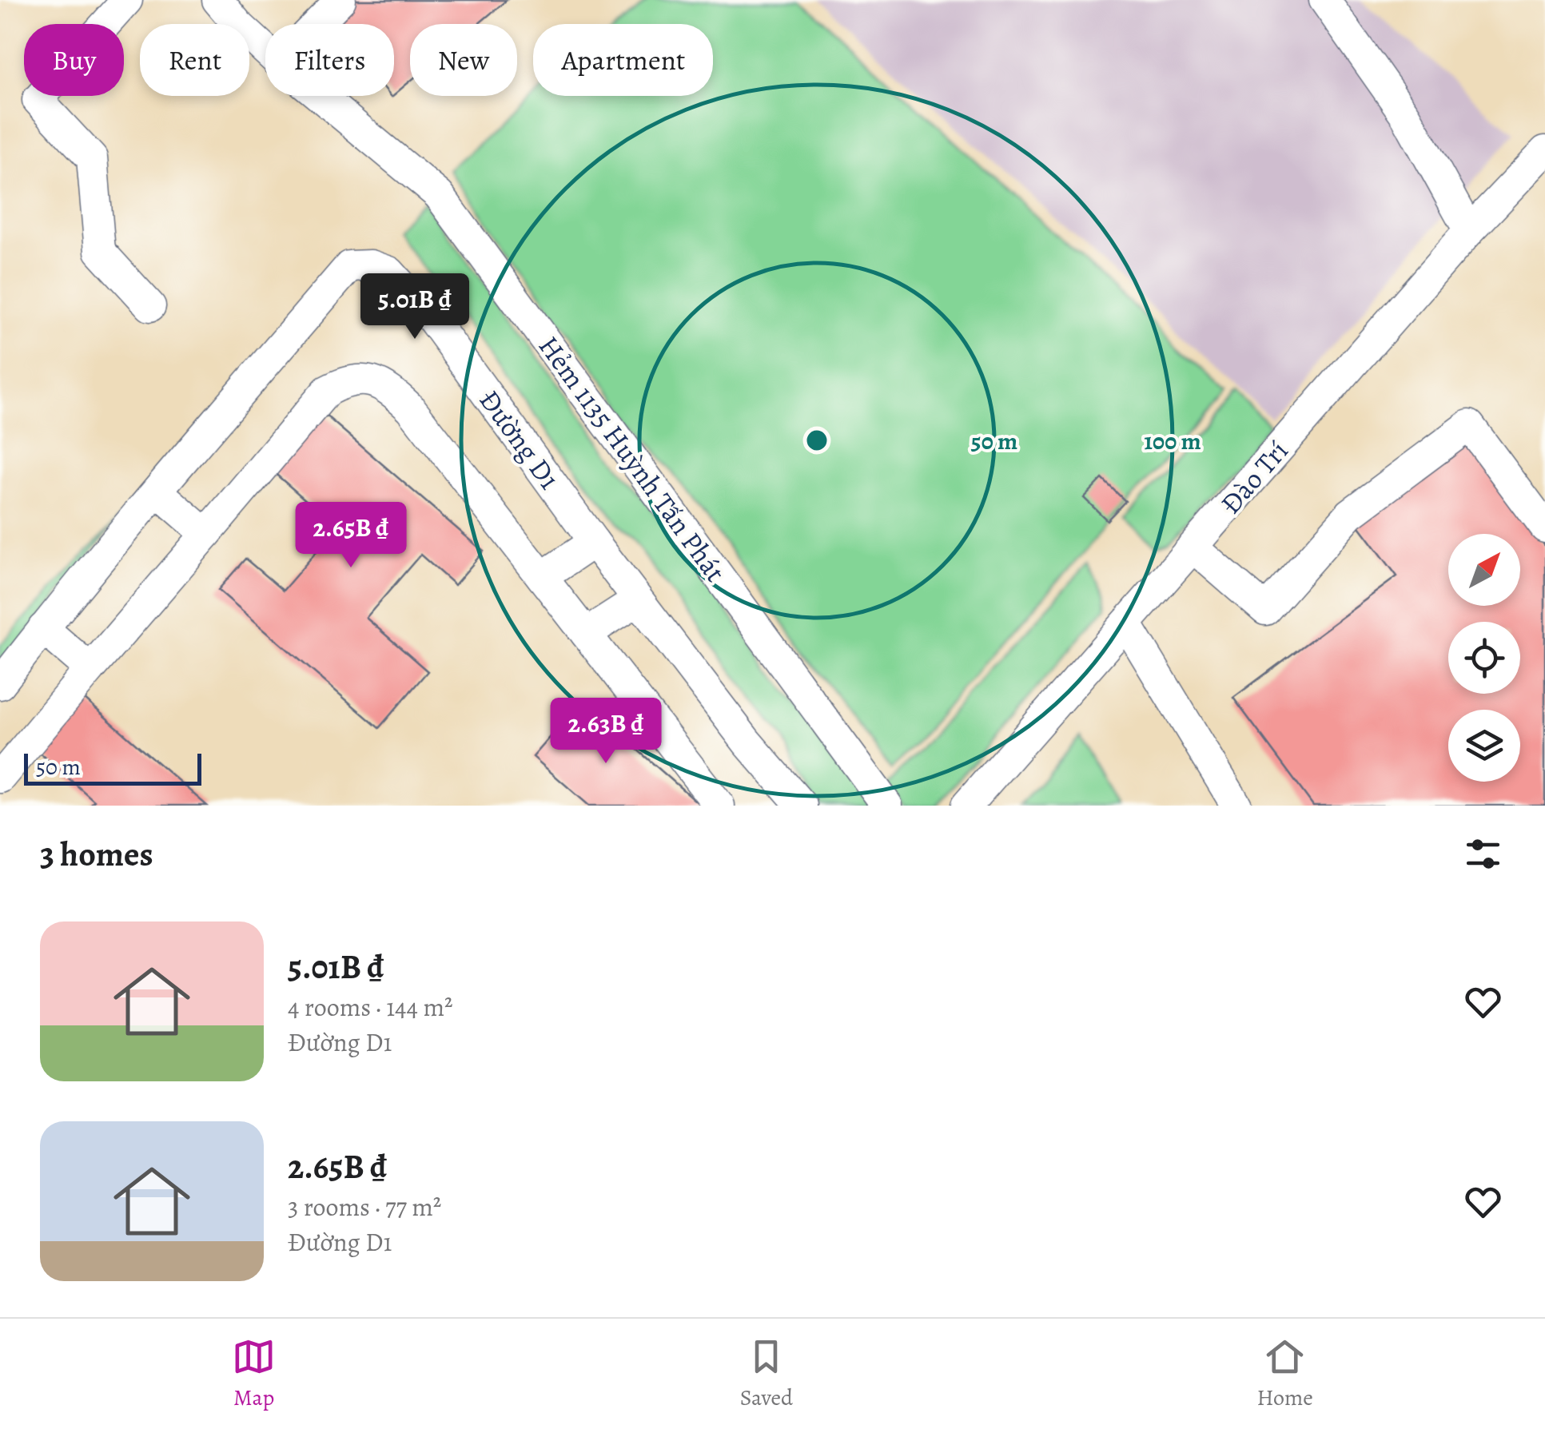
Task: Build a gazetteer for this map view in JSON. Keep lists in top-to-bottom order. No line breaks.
{"streets":{"street":["Đường D1","Hẻm 1135 Huỳnh Tấn Phát","Đào Trí"]},"scale_bar":"50 m","north":"top right","page":{"chip":["Buy","Rent","Filters","New","Apartment"],"price":["5.01B ₫","2.65B ₫","2.63B ₫"],"scale":"50 m","heading":"3 homes","list":[{"name":"5.01B ₫","note":"4 rooms · 144 m² · Đường D1"},{"name":"2.65B ₫","note":"3 rooms · 77 m² · Đường D1"}],"tabs":["Map","Saved","Home"]},"rings":["50 m","100 m"]}
